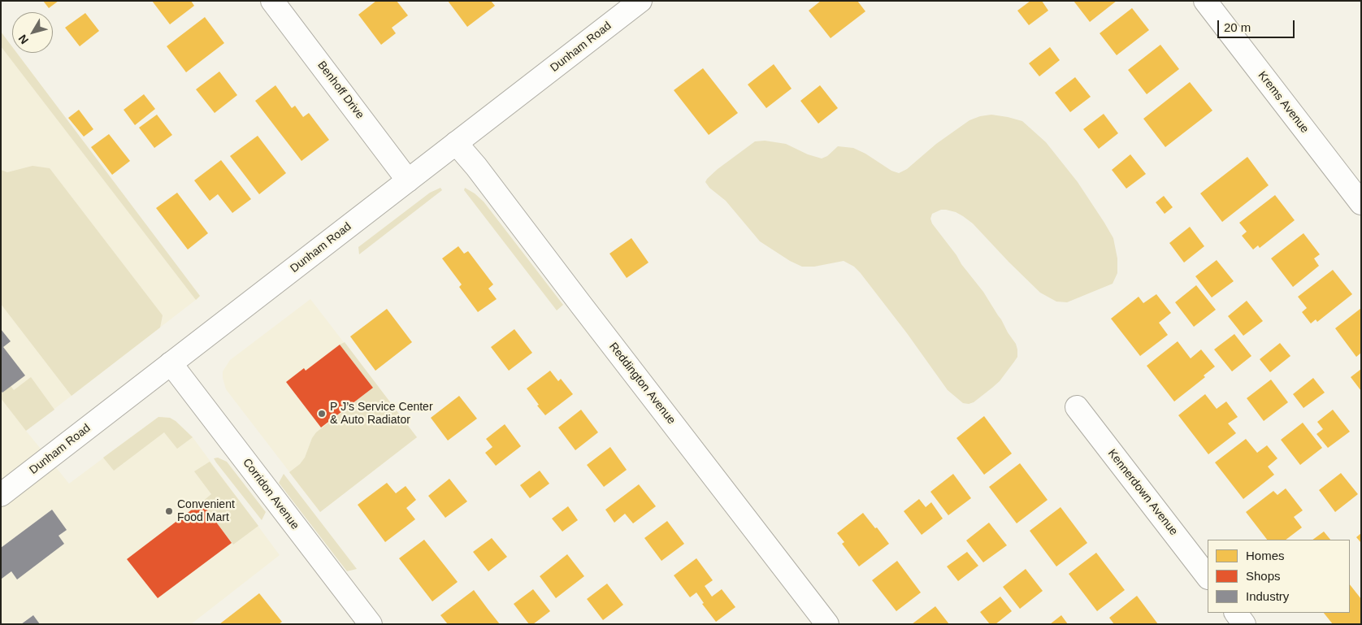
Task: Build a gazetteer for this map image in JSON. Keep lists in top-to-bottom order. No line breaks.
{"streets":{"street":["Dunham Road","Benhoff Drive","Krems Avenue","Reddington Avenue","Kennerdown Avenue","Corridon Avenue"]},"crossings":[["Dunham Road","Benhoff Drive"],["Dunham Road","Reddington Avenue"],["Dunham Road","Corridon Avenue"]],"places":["P J’s Service Center & Auto Radiator","Convenient Food Mart"],"legend":["Homes","Shops","Industry"],"scale_bar":"20 m","north":"bottom left"}
